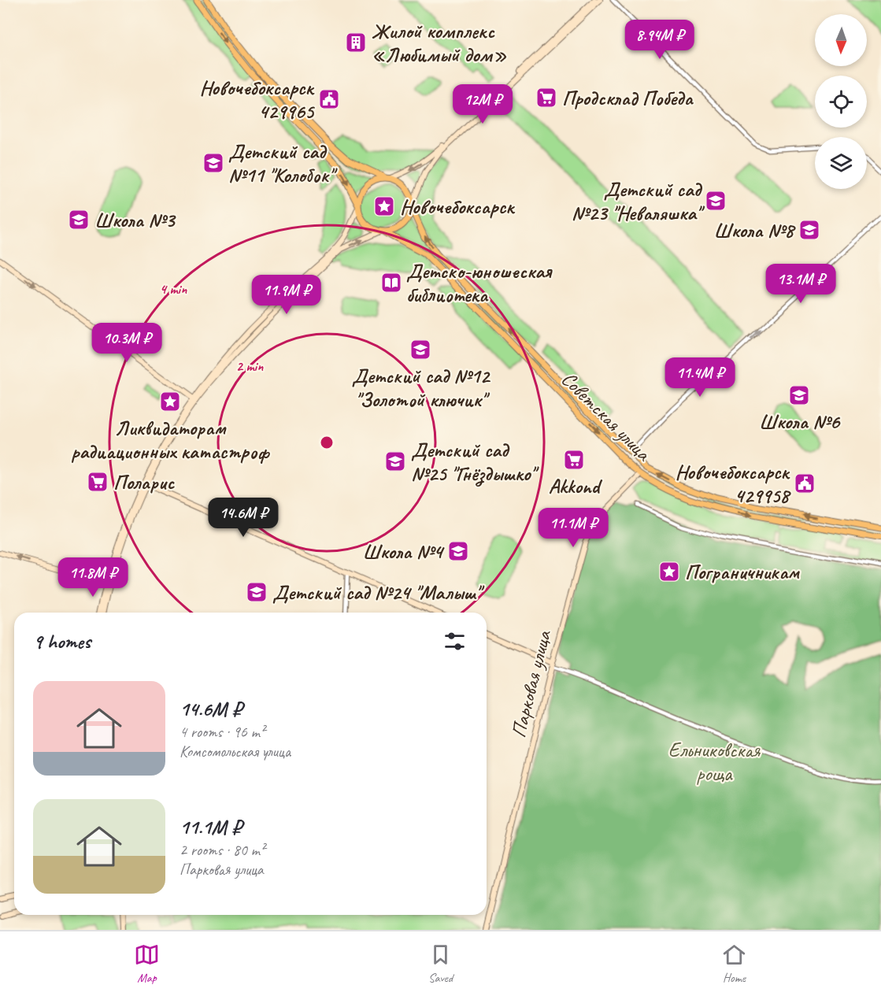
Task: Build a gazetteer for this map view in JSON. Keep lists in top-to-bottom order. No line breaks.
{"streets":{"main road":["Советская улица","Парковая улица"]},"crossings":[["Советская улица","Парковая улица"]],"parks":["Ельниковская роща"],"places":{"building":["Жилой комплекс «Любимый дом»"],"supermarket":["Продсклад Победа","Akkond","Поларис"],"public building":["Новочебоксарск 429965","Новочебоксарск 429958"],"school or university":["Детский сад №11 \"Колобок\"","Детский сад №23 \"Неваляшка\"","Школа №3","Школа №8","Детский сад №12 \"Золотой ключик\"","Школа №6","Детский сад №25 \"Гнёздышко\"","Школа №4","Детский сад №24 \"Малыш\""],"place":["Новочебоксарск","Ликвидаторам радиационных катастроф","Пограничникам"],"library":["Детско-юношеская библиотека"]},"north":"bottom","page":{"price":["8.94M ₽","12M ₽","13.1M ₽","11.9M ₽","10.3M ₽","11.4M ₽","14.6M ₽","11.1M ₽","11.8M ₽"],"heading":"9 homes","list":[{"name":"14.6M ₽","note":"4 rooms · 96 m² · Комсомольская улица"},{"name":"11.1M ₽","note":"2 rooms · 80 m² · Парковая улица"}],"tabs":["Map","Saved","Home"]},"rings":["4 min","2 min"]}
